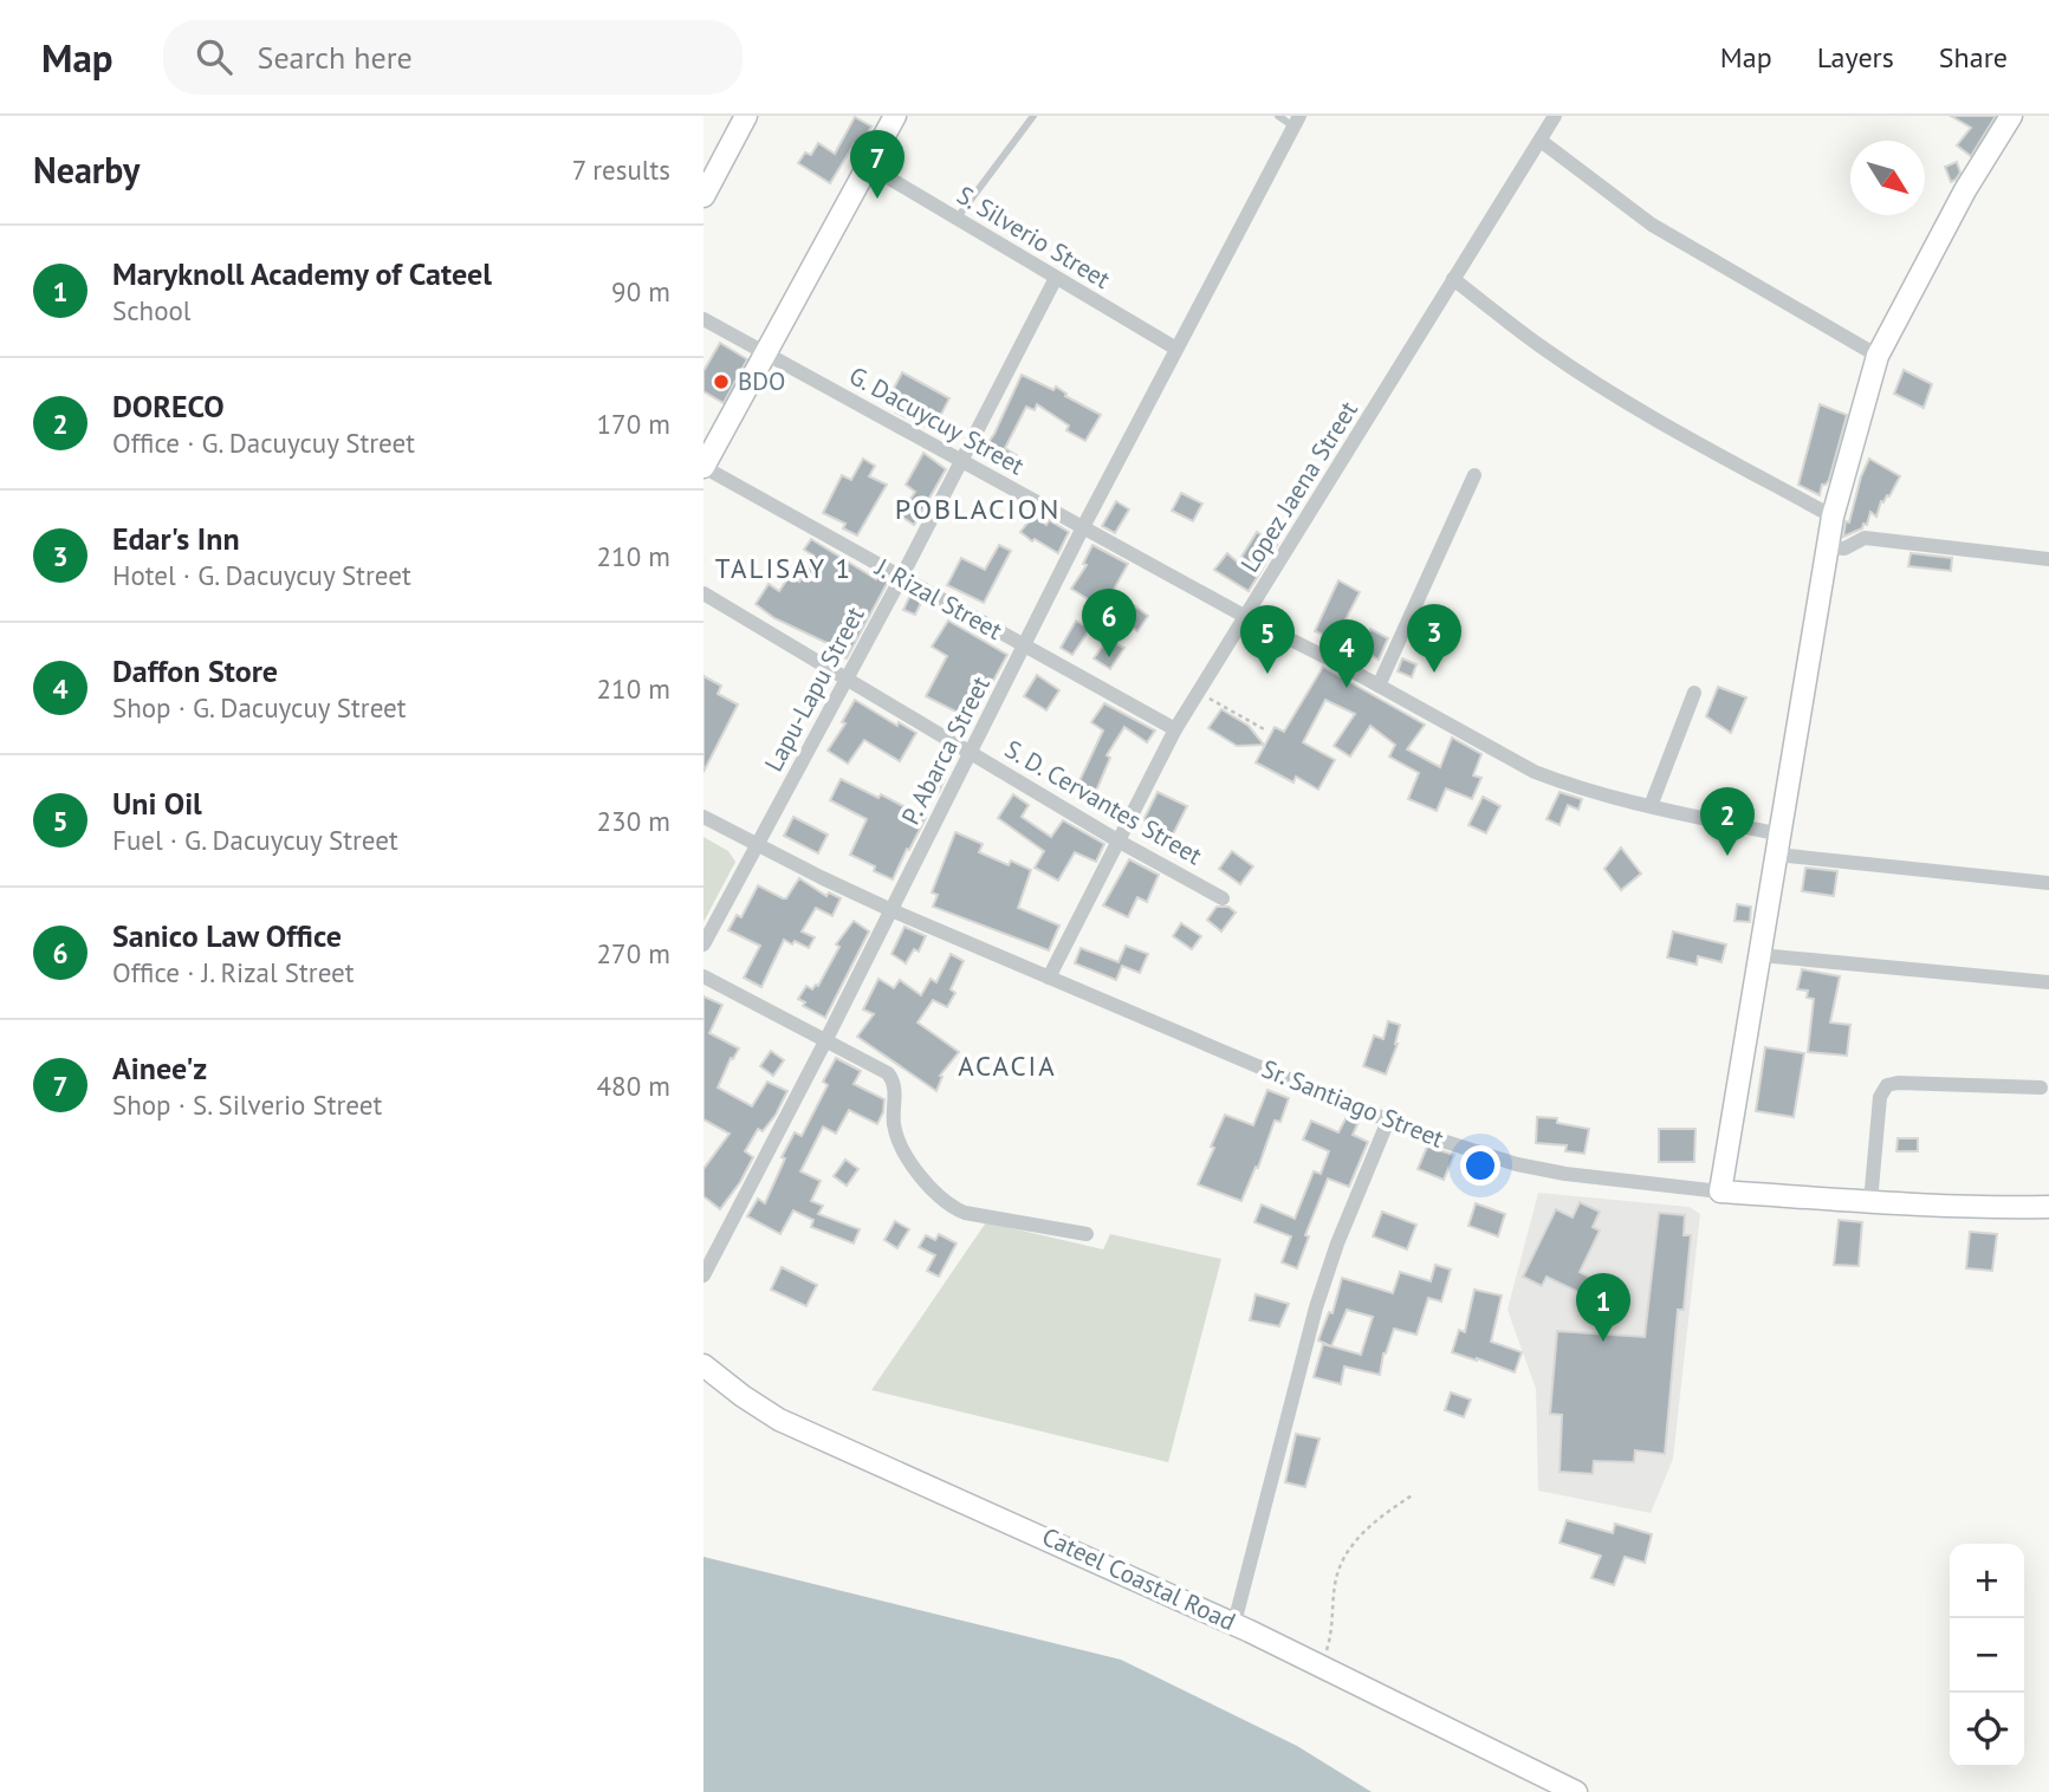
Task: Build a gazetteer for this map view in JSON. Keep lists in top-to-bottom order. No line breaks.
{"streets":{"street":["S. Silverio Street","G. Dacuycuy Street","Lopez Jaena Street","J. Rizal Street","Lapu-Lapu Street","P. Abarca Street","S. D. Cervantes Street","Sr. Santiago Street","Cateel Coastal Road"]},"crossings":[["S. Silverio Street","Lapu-Lapu Street"],["S. Silverio Street","P. Abarca Street"],["G. Dacuycuy Street","Lopez Jaena Street"],["G. Dacuycuy Street","Lapu-Lapu Street"],["G. Dacuycuy Street","P. Abarca Street"],["Lopez Jaena Street","J. Rizal Street"],["Lopez Jaena Street","S. D. Cervantes Street"],["Lopez Jaena Street","Sr. Santiago Street"],["J. Rizal Street","Lapu-Lapu Street"],["J. Rizal Street","P. Abarca Street"],["Lapu-Lapu Street","S. D. Cervantes Street"],["Lapu-Lapu Street","Sr. Santiago Street"],["P. Abarca Street","S. D. Cervantes Street"],["P. Abarca Street","Sr. Santiago Street"]],"districts":["POBLACION","TALISAY 1","ACACIA"],"places":["BDO"],"north":"bottom right","page":{"header":"Map","search":"Search here","nav":["Map","Layers","Share"],"heading":["Nearby","7 results"],"pins":["7","6","3","5","4","2","1"],"list":[{"mark":"1","name":"Maryknoll Academy of Cateel","note":"School","value":"90 m"},{"mark":"2","name":"DORECO","note":"Office · G. Dacuycuy Street","value":"170 m"},{"mark":"3","name":"Edar's Inn","note":"Hotel · G. Dacuycuy Street","value":"210 m"},{"mark":"4","name":"Daffon Store","note":"Shop · G. Dacuycuy Street","value":"210 m"},{"mark":"5","name":"Uni Oil","note":"Fuel · G. Dacuycuy Street","value":"230 m"},{"mark":"6","name":"Sanico Law Office","note":"Office · J. Rizal Street","value":"270 m"},{"mark":"7","name":"Ainee'z","note":"Shop · S. Silverio Street","value":"480 m"}],"map_buttons":["+","−"]}}
